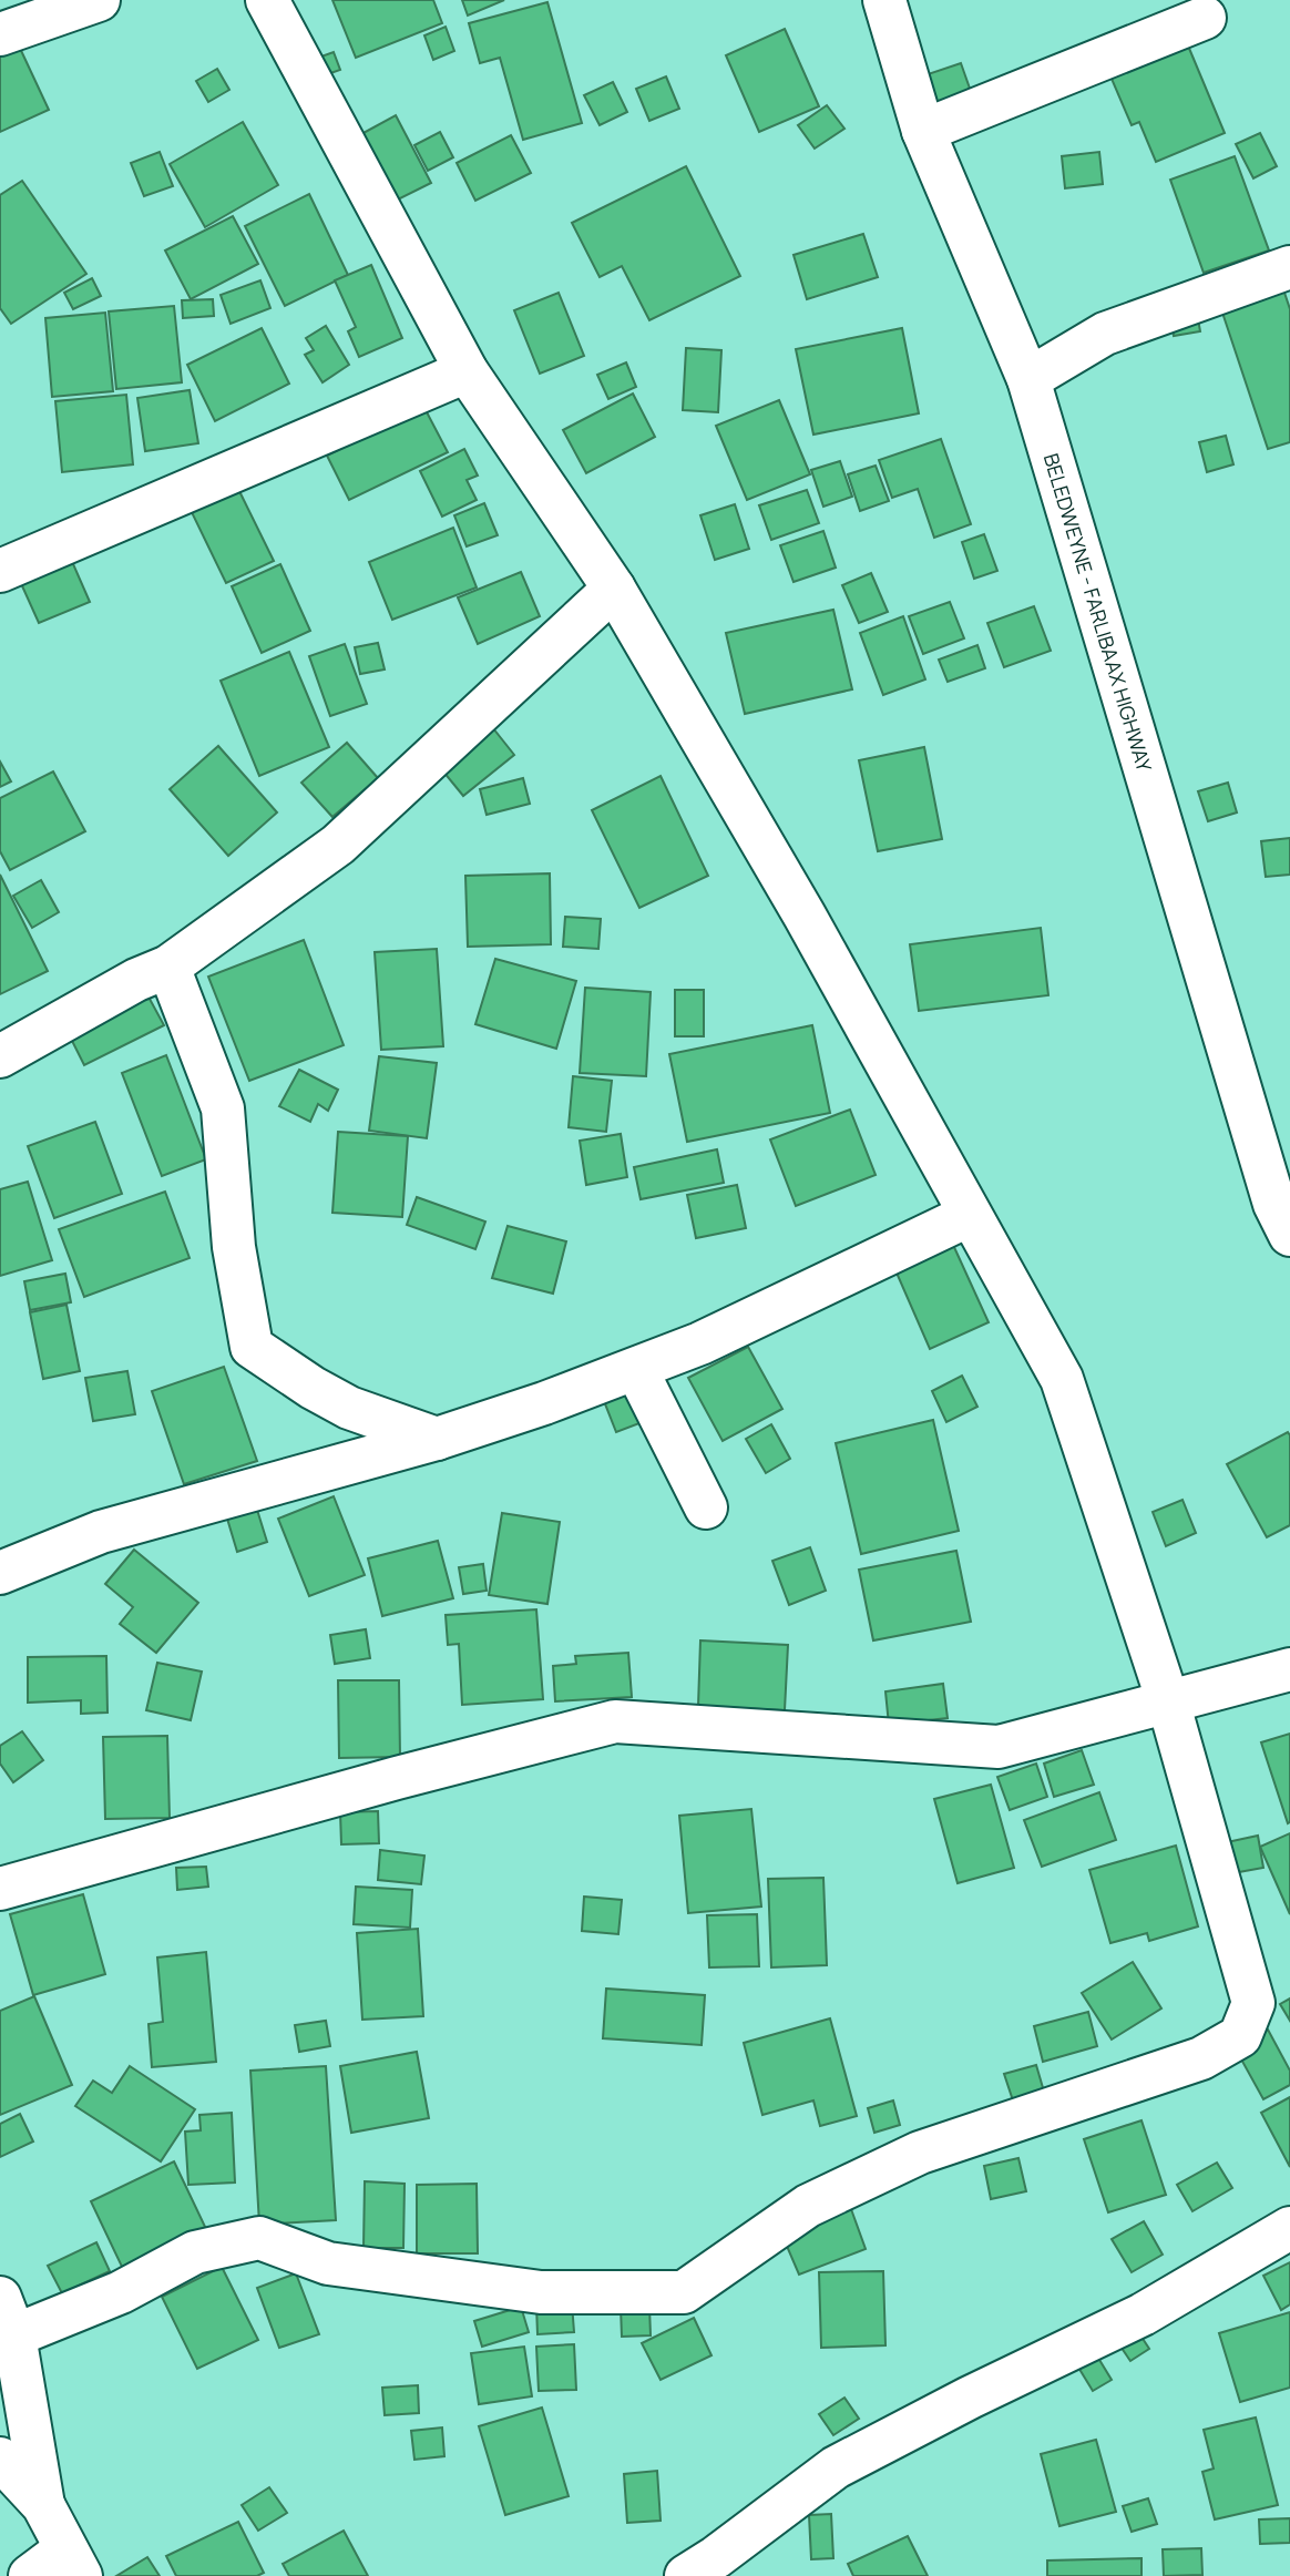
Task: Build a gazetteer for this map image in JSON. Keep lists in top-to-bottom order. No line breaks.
{"streets":{"street":["BELEDWEYNE - FARLIBAAX HIGHWAY"]}}
